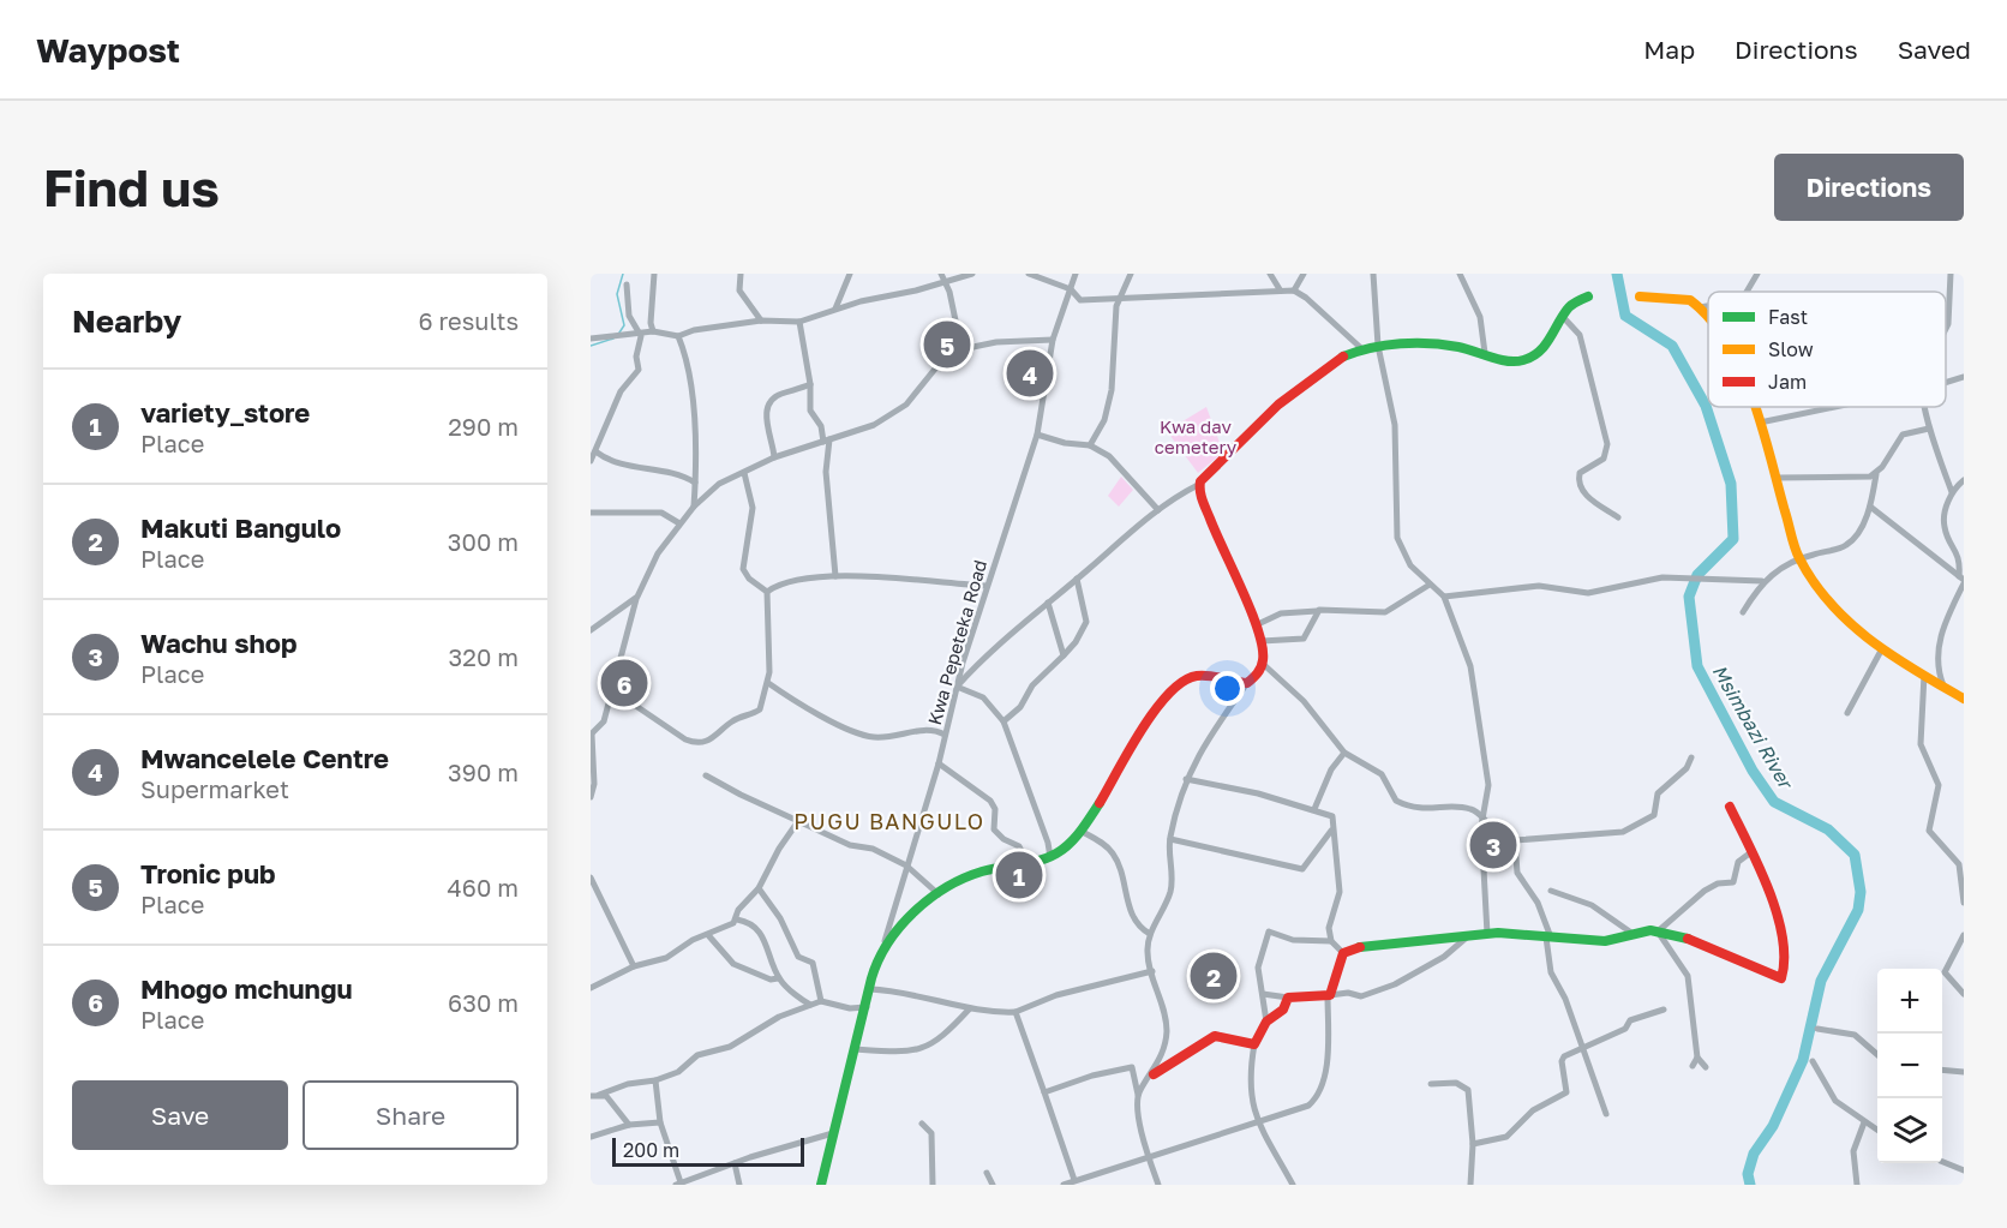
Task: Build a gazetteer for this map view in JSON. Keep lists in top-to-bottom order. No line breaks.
{"streets":{"street":["Kwa Pepeteka Road"]},"districts":["PUGU BANGULO"],"water":["Msimbazi River"],"parks":["Kwa dav cemetery"],"legend":["Fast","Slow","Jam"],"scale_bar":"200 m","page":{"header":"Waypost","nav":["Map","Directions","Saved"],"buttons":["Directions",["Save","Share"]],"title":"Find us","heading":["Nearby","6 results"],"pins":["5","4","6","3","1","2"],"list":[{"mark":"1","name":"variety_store","note":"Place","value":"290 m"},{"mark":"2","name":"Makuti Bangulo","note":"Place","value":"300 m"},{"mark":"3","name":"Wachu shop","note":"Place","value":"320 m"},{"mark":"4","name":"Mwancelele Centre","note":"Supermarket","value":"390 m"},{"mark":"5","name":"Tronic pub","note":"Place","value":"460 m"},{"mark":"6","name":"Mhogo mchungu","note":"Place","value":"630 m"}],"map_buttons":["+","−"],"scale":"200 m"}}
